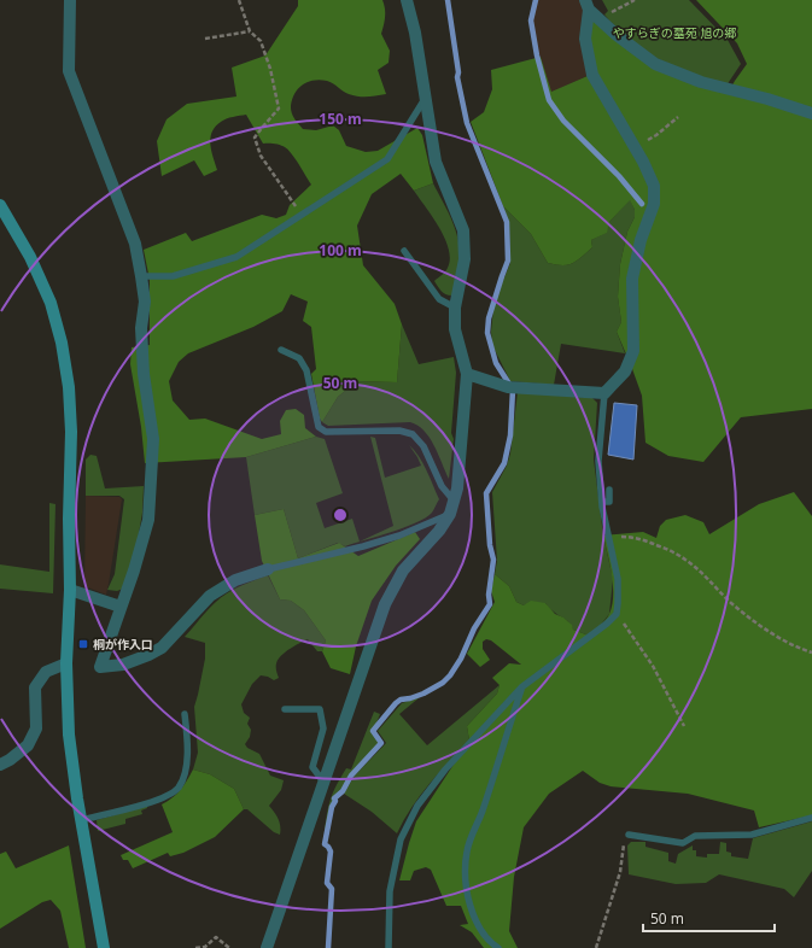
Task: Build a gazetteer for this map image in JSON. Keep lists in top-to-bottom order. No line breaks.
{"parks":["やすらぎの墓苑 旭の郷"],"places":{"transit":["桐が作入口"]},"scale_bar":"50 m","rings":["150 m","100 m","50 m"]}
